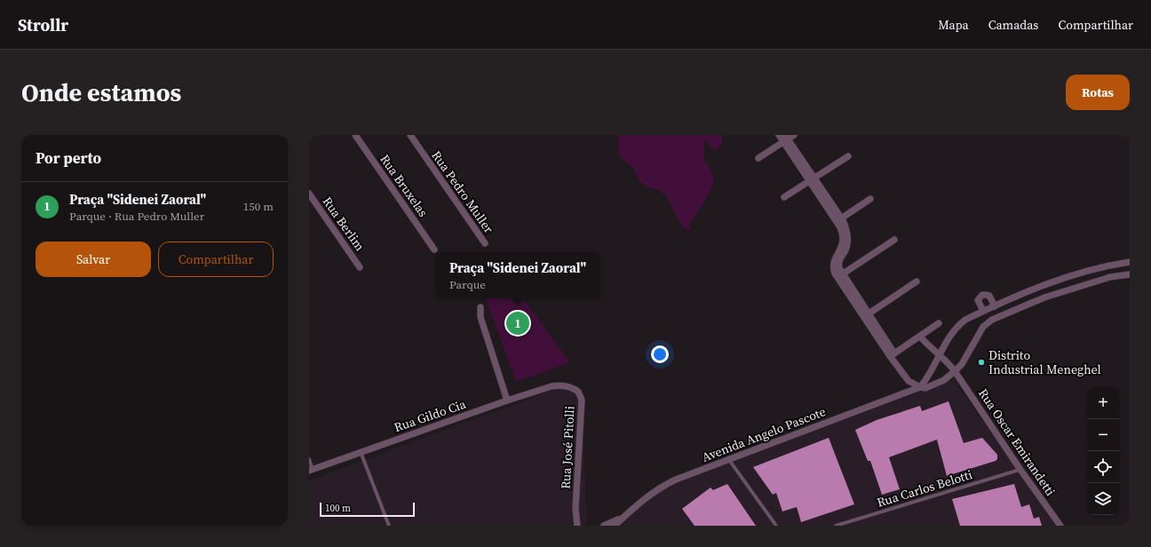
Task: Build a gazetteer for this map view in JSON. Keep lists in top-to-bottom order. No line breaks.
{"streets":{"street":["Rua Bruxelas","Rua Pedro Muller","Rua Berlim","Rua Gildo Cia","Avenida Angelo Pascote","Rua Oscar Emirandetti","Rua José Pitolli"],"lane":["Rua Carlos Belotti"]},"crossings":[["Rua Gildo Cia","Rua José Pitolli"],["Avenida Angelo Pascote","Rua Oscar Emirandetti"],["Rua Oscar Emirandetti","Rua Carlos Belotti"]],"places":["Distrito Industrial Meneghel"],"scale_bar":"100 m","page":{"header":"Strollr","nav":["Mapa","Camadas","Compartilhar"],"buttons":["Rotas",["Salvar","Compartilhar"]],"title":"Onde estamos","heading":"Por perto","list":[{"mark":"1","name":"Praça \"Sidenei Zaoral\"","note":"Parque · Rua Pedro Muller","value":"150 m"}],"popup":["Praça \"Sidenei Zaoral\"","Parque"],"pins":"1","map_buttons":["+","−"],"scale":"100 m"}}
